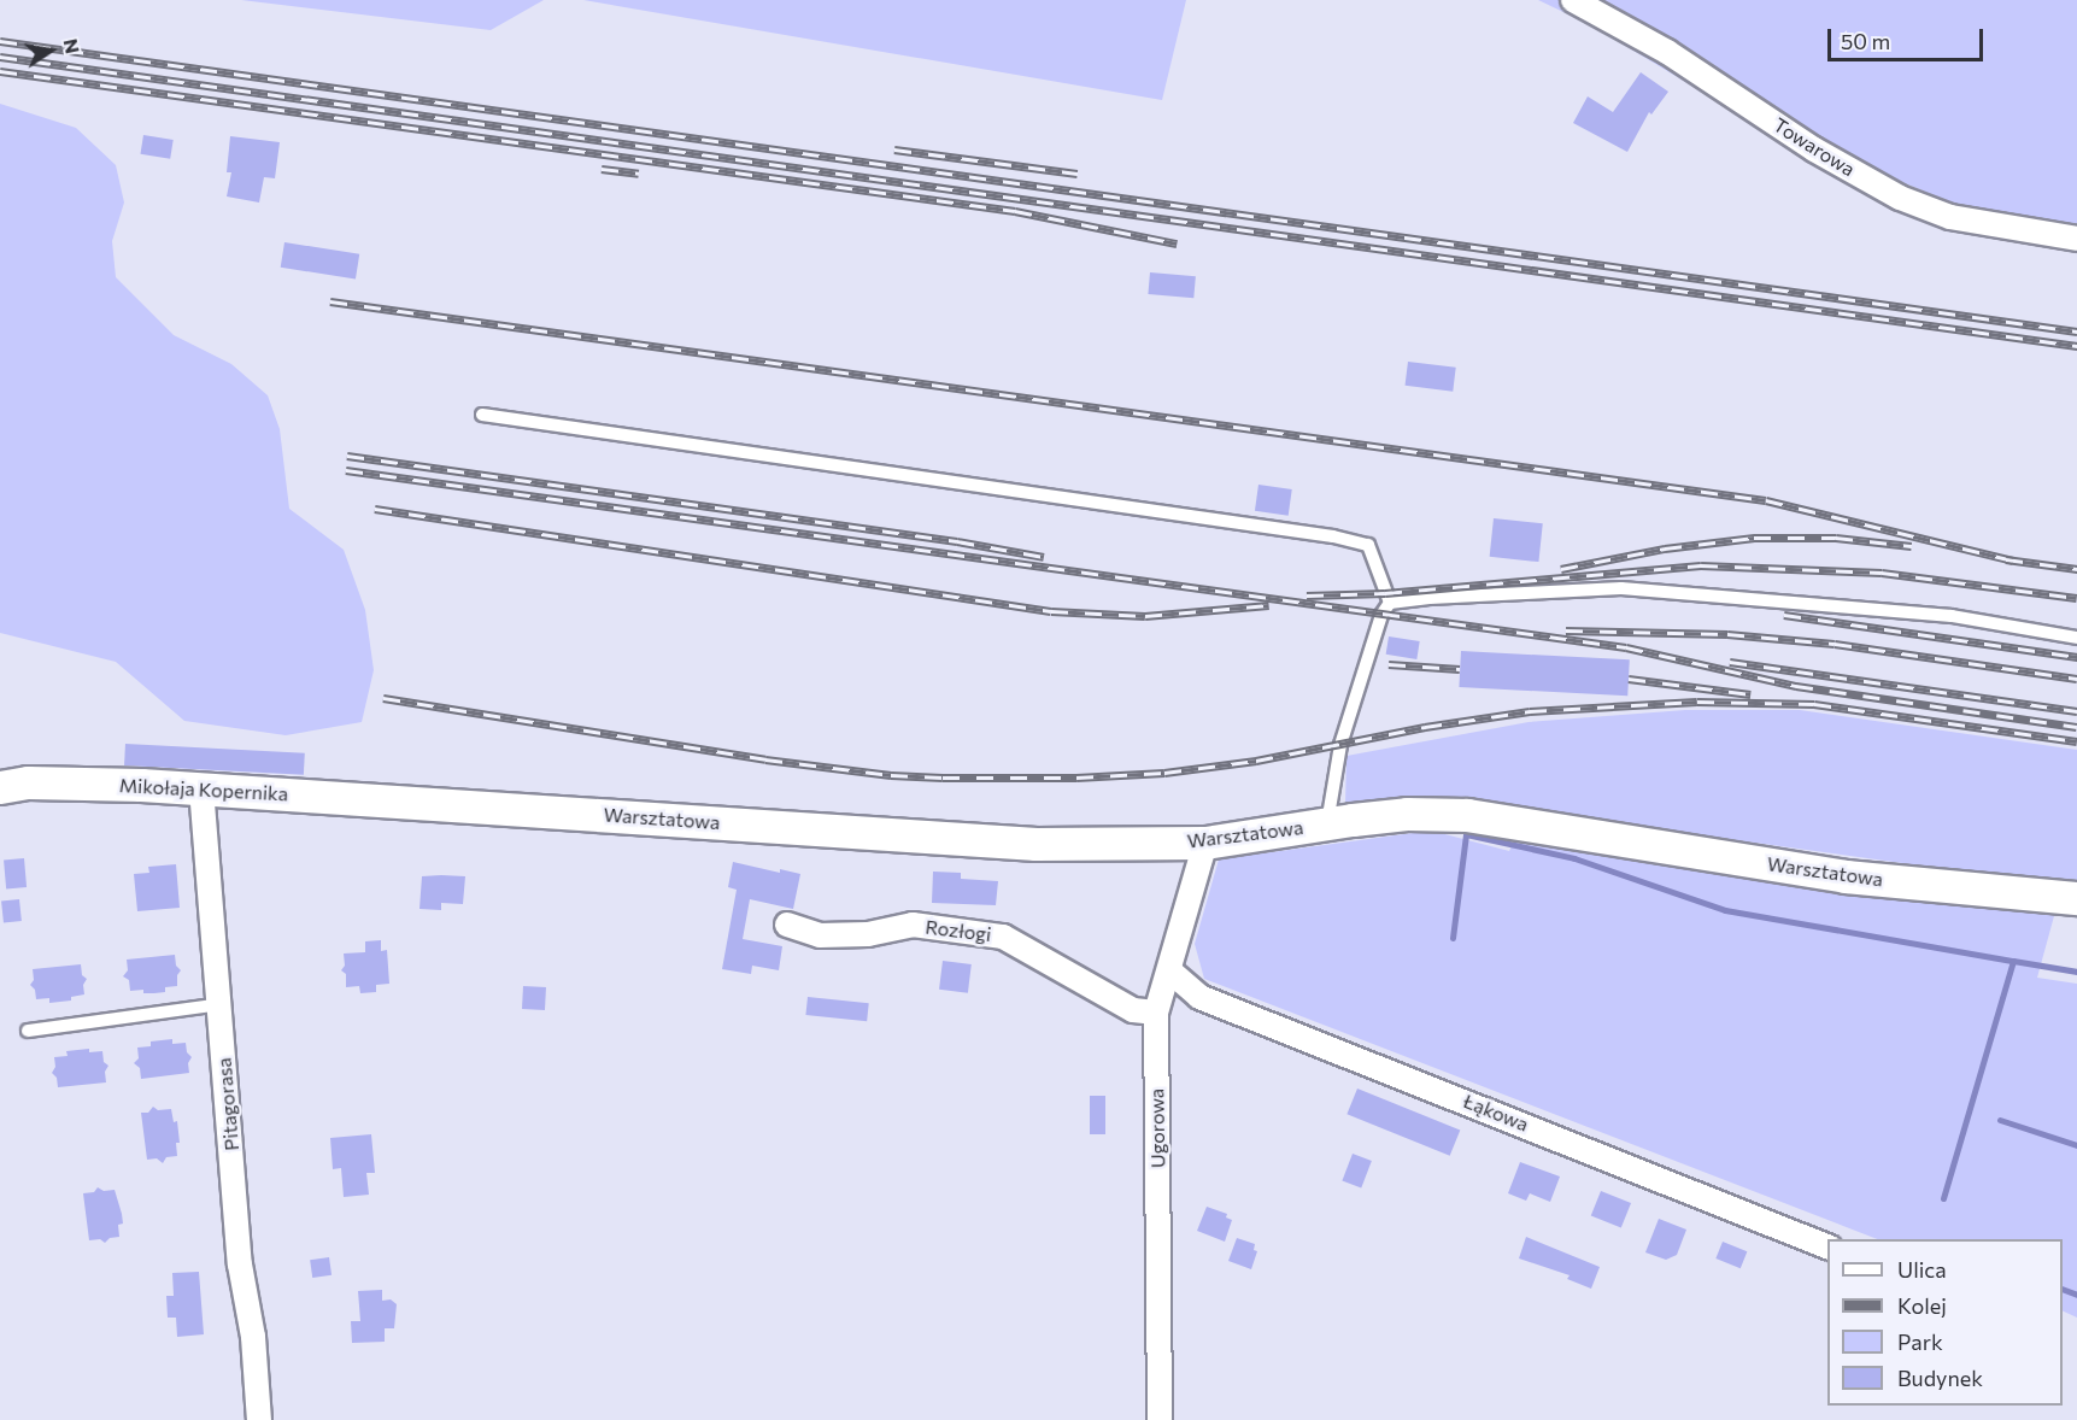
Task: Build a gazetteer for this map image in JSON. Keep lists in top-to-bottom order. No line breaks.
{"streets":{"street":["Towarowa","Mikołaja Kopernika","Warsztatowa","Rozłogi","Pitagorasa","Łąkowa","Ugorowa"]},"crossings":[["Mikołaja Kopernika","Warsztatowa"],["Mikołaja Kopernika","Pitagorasa"],["Warsztatowa","Ugorowa"],["Rozłogi","Ugorowa"],["Łąkowa","Ugorowa"]],"legend":["Ulica","Kolej","Park","Budynek"],"scale_bar":"50 m","north":"right"}
